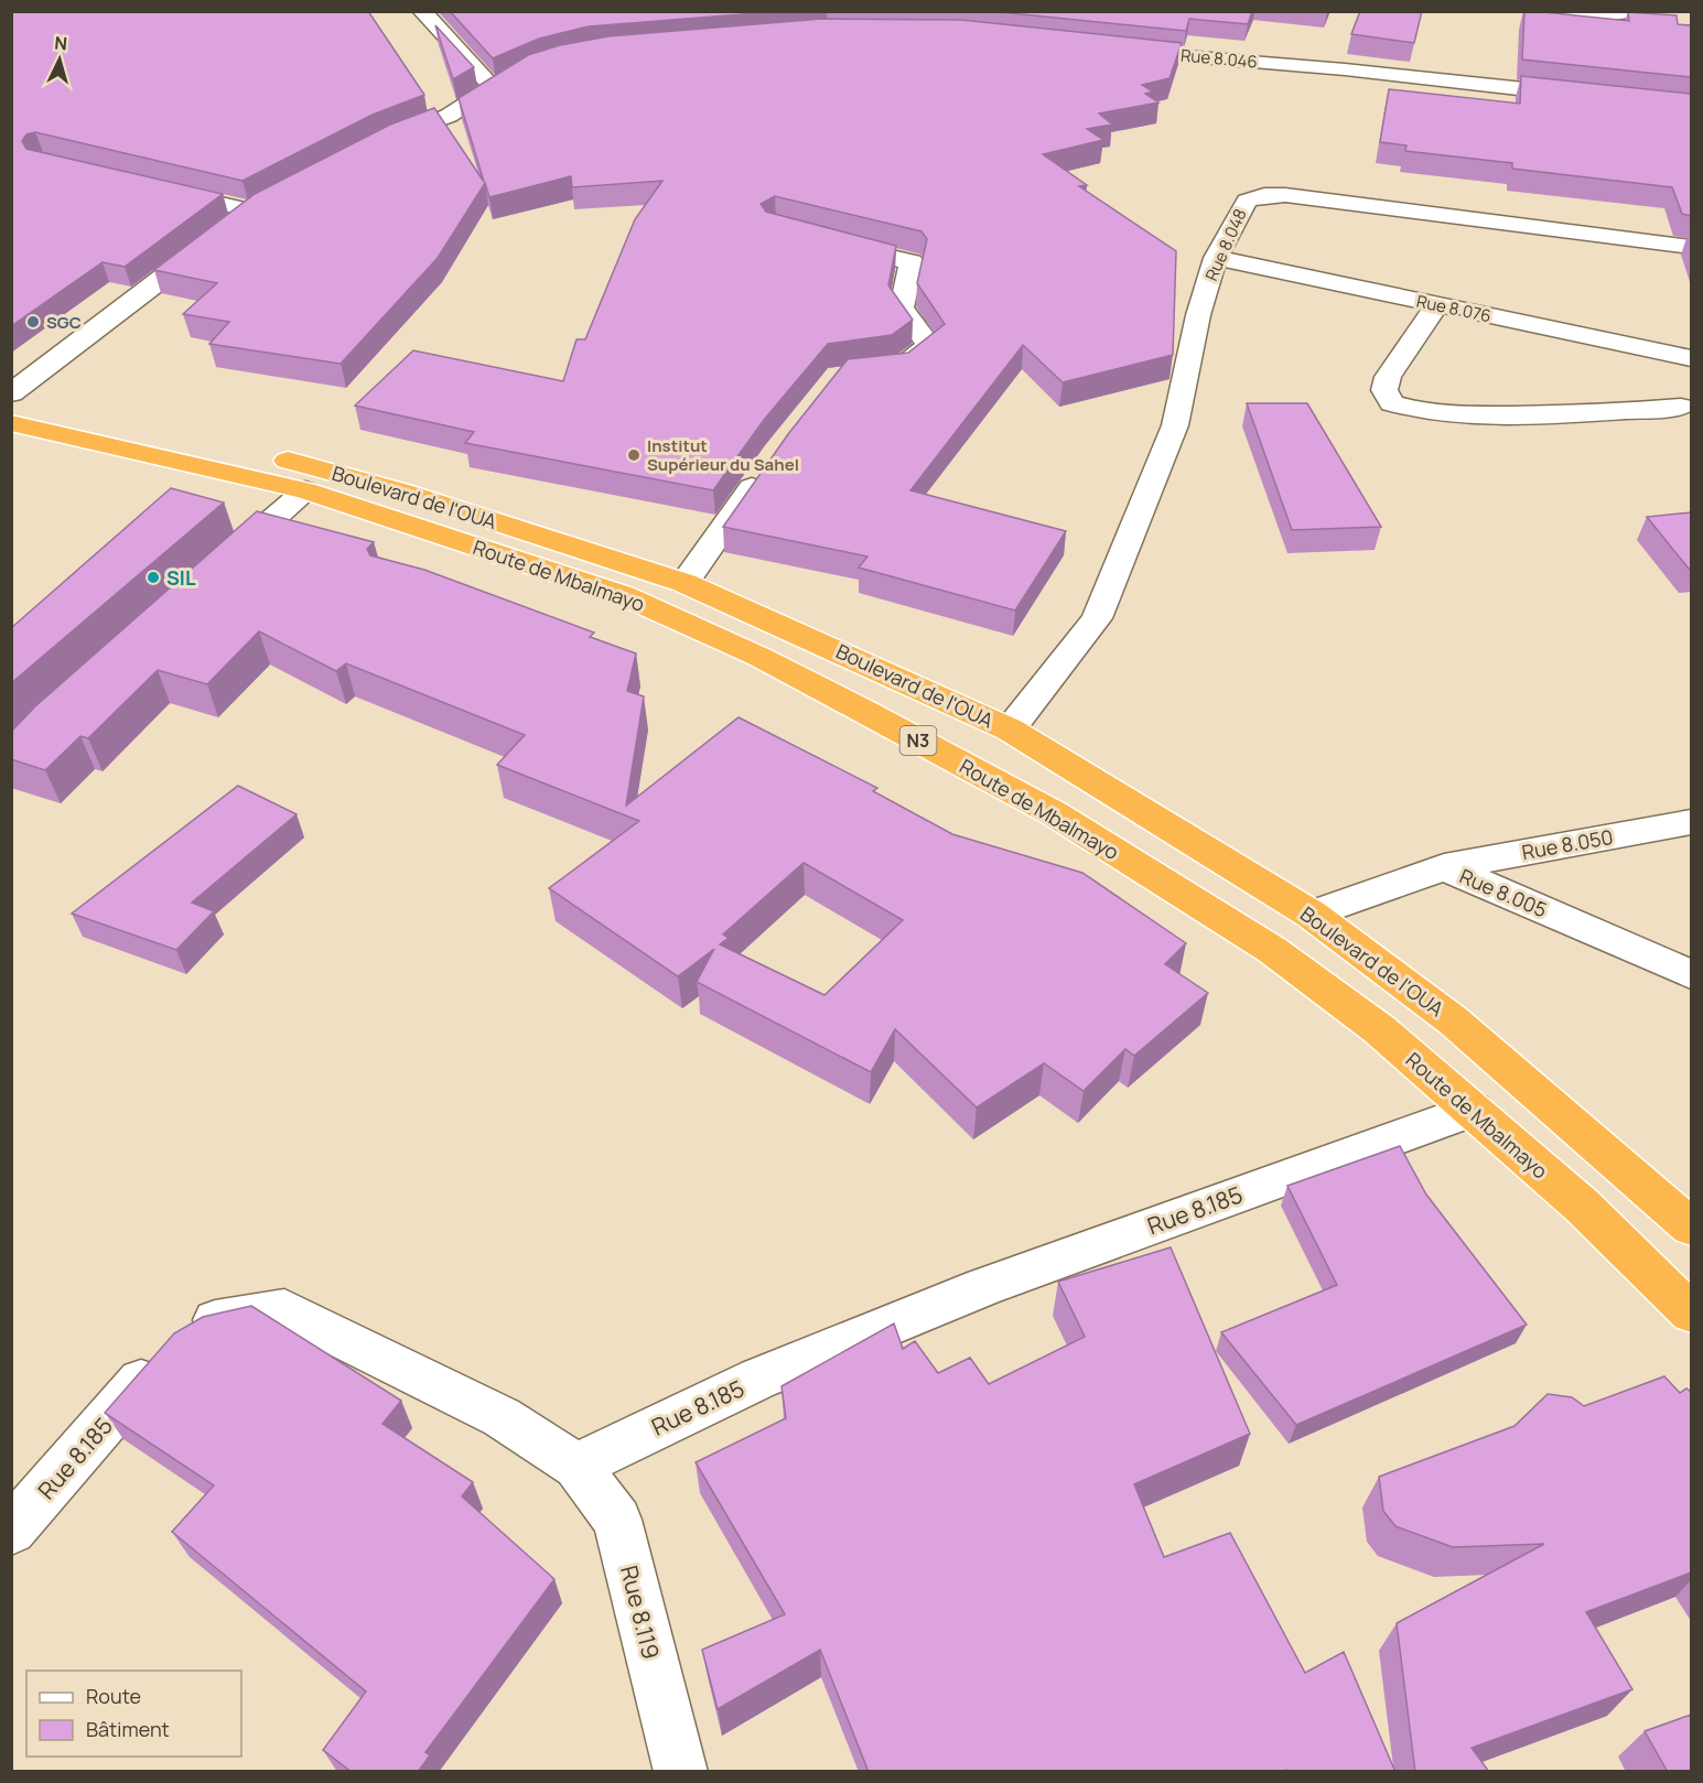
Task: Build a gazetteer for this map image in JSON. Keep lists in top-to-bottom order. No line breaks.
{"streets":{"highway":["Boulevard de l'OUA","Route de Mbalmayo","N3"],"street":["Rue 8.046","Rue 8.048","Rue 8.076","Rue 8.050","Rue 8.005","Rue 8.185","Rue 8.119"]},"crossings":[["Rue 8.048","Rue 8.076"],["Rue 8.048","Boulevard de l'OUA"],["Boulevard de l'OUA","Rue 8.005"],["Route de Mbalmayo","Rue 8.185"],["Rue 8.050","Rue 8.005"],["Rue 8.185","Rue 8.119"]],"places":["SGC","Institut Supérieur du Sahel","SIL"],"legend":["Route","Bâtiment"],"north":"top"}
